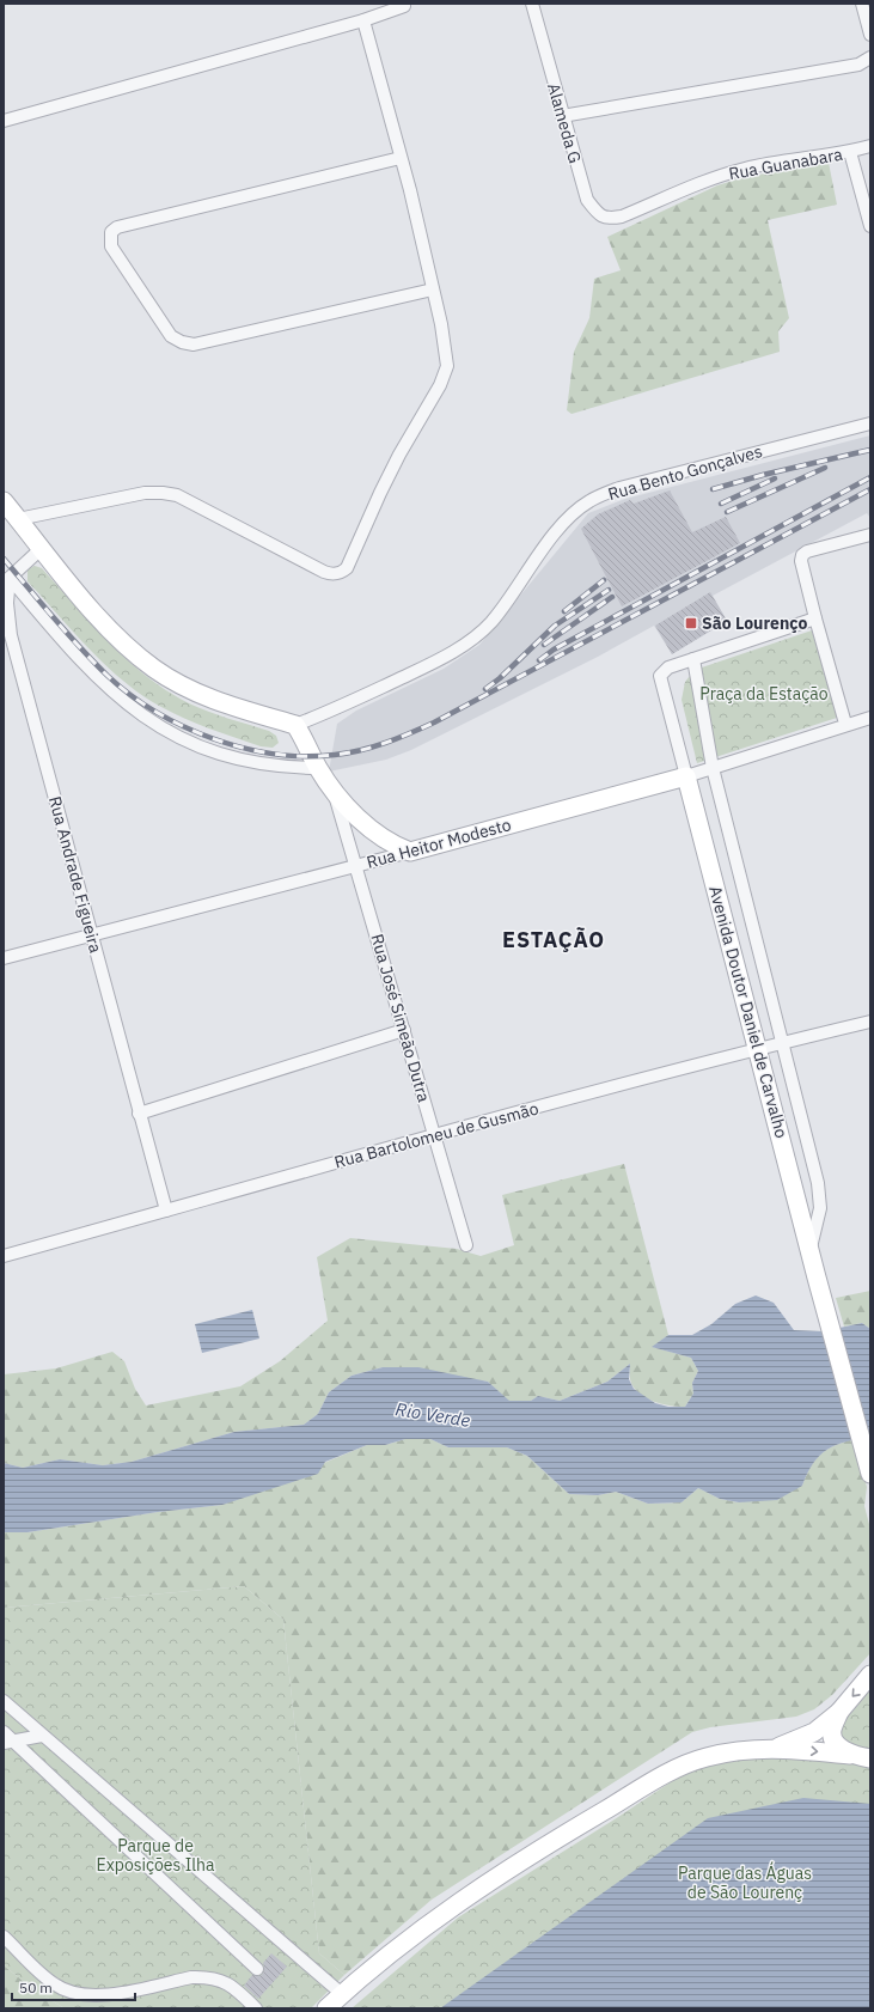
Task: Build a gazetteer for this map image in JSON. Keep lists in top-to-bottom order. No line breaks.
{"streets":{"main road":["Rua Heitor Modesto","Avenida Doutor Daniel de Carvalho","Rua José Simeão Dutra"],"street":["Alameda G","Rua Guanabara","Rua Bento Gonçalves","Rua Andrade Figueira","Rua Bartolomeu de Gusmão"]},"crossings":[["Alameda G","Rua Guanabara"],["Rua Bento Gonçalves","Rua José Simeão Dutra"],["Rua Heitor Modesto","Rua Andrade Figueira"],["Rua Heitor Modesto","Avenida Doutor Daniel de Carvalho"],["Rua Heitor Modesto","Rua José Simeão Dutra"],["Rua Andrade Figueira","Rua Bartolomeu de Gusmão"],["Avenida Doutor Daniel de Carvalho","Rua Bartolomeu de Gusmão"],["Rua José Simeão Dutra","Rua Bartolomeu de Gusmão"]],"districts":["ESTAÇÃO"],"water":["Rio Verde"],"parks":["Praça da Estação","Parque de Exposições Ilha","Parque das Águas de São Lourenç"],"places":{"transit":["São Lourenço"]},"scale_bar":"50 m"}
